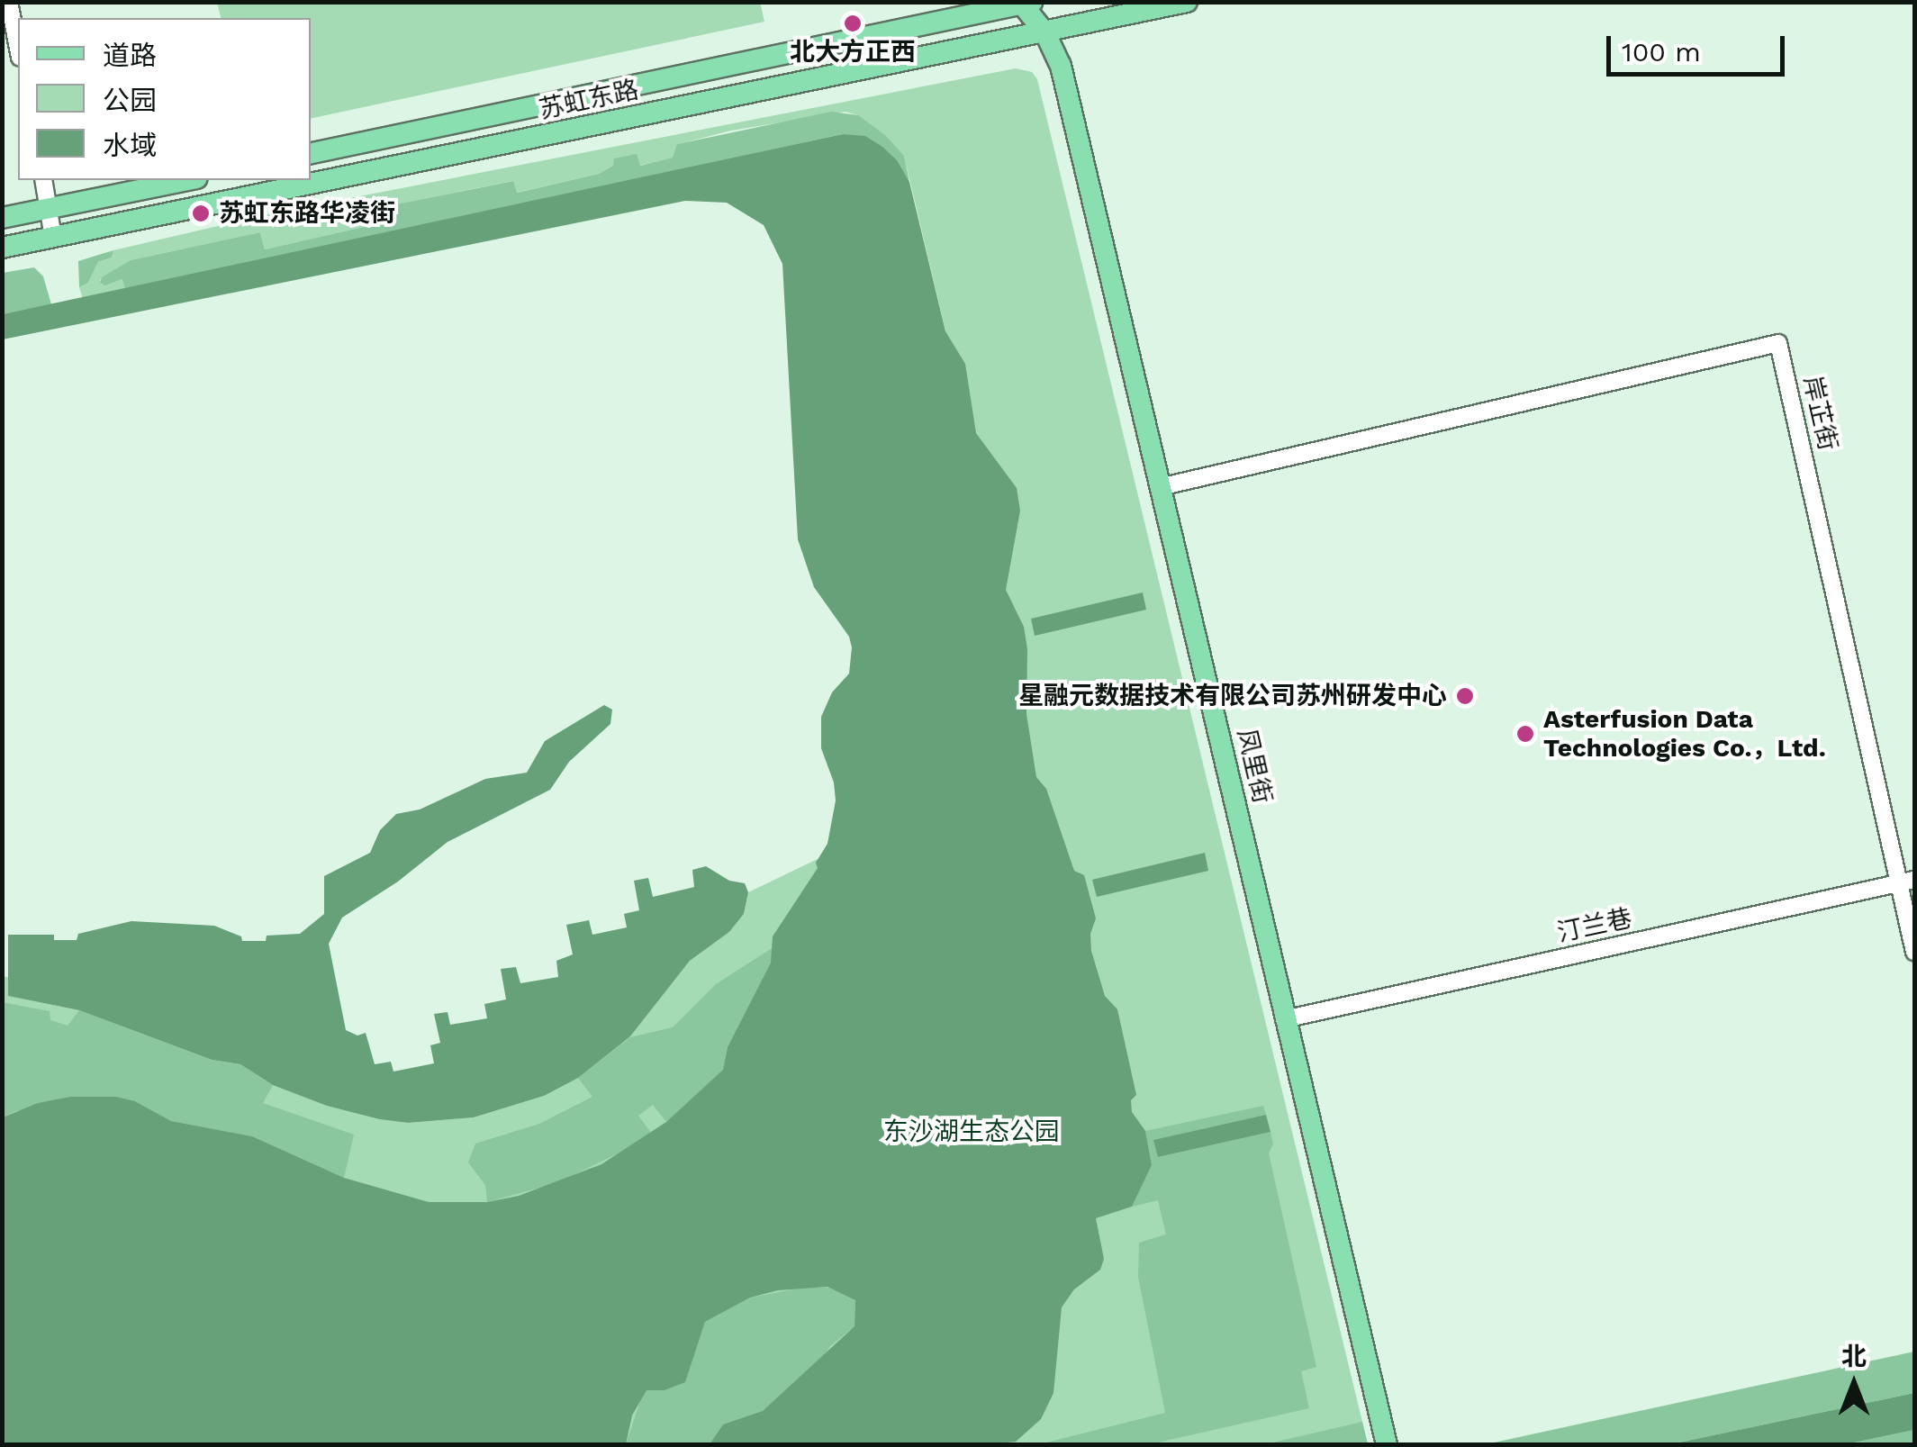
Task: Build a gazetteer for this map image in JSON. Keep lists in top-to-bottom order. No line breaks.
{"streets":{"main road":["苏虹东路","凤里街"],"street":["岸芷街","汀兰巷"]},"crossings":[["苏虹东路","凤里街"],["岸芷街","凤里街"],["岸芷街","汀兰巷"],["凤里街","汀兰巷"]],"parks":["东沙湖生态公园"],"places":["北大方正西","苏虹东路华凌街","星融元数据技术有限公司苏州研发中心","Asterfusion Data Technologies Co.，Ltd."],"legend":["道路","公园","水域"],"scale_bar":"100 m","north":"top"}
